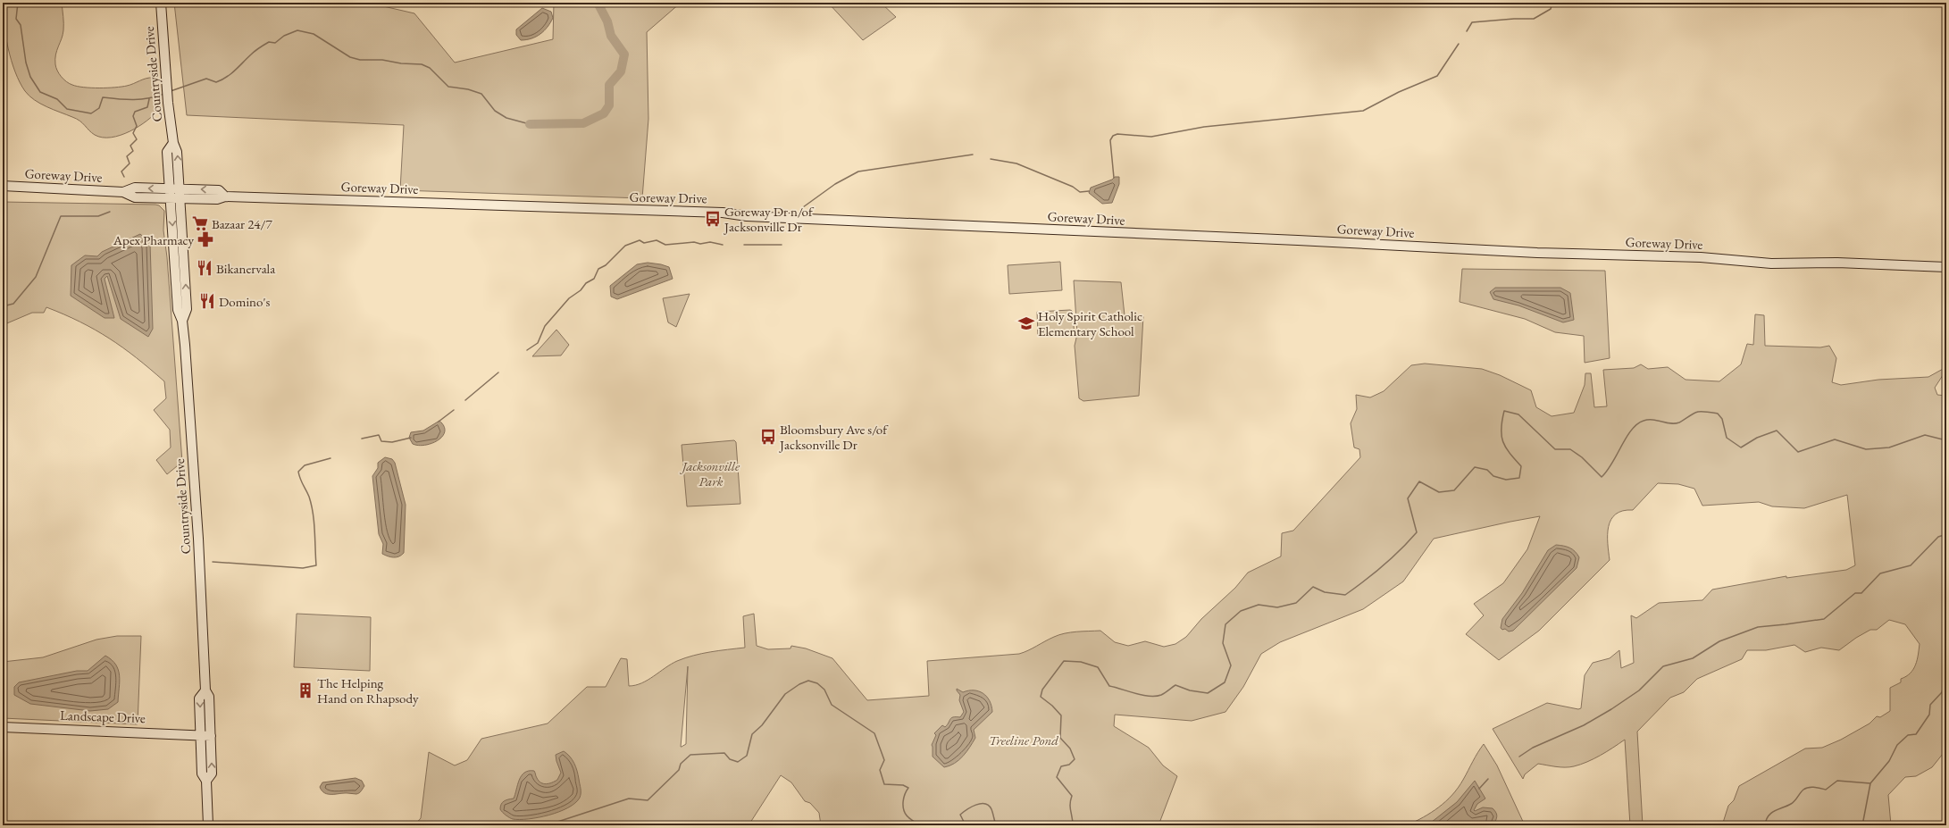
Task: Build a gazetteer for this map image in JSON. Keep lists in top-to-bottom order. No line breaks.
{"streets":{"street":["Countryside Drive","Goreway Drive","Landscape Drive"]},"crossings":[["Countryside Drive","Goreway Drive"],["Countryside Drive","Landscape Drive"]],"parks":["Jacksonville Park","Treeline Pond"],"places":{"bus stop":["Goreway Dr n/of Jacksonville Dr","Bloomsbury Ave s/of Jacksonville Dr"],"supermarket":["Bazaar 24/7"],"pharmacy":["Apex Pharmacy"],"restaurant":["Bikanervala","Domino's"],"school or university":["Holy Spirit Catholic Elementary School"],"building":["The Helping Hand on Rhapsody"]}}
